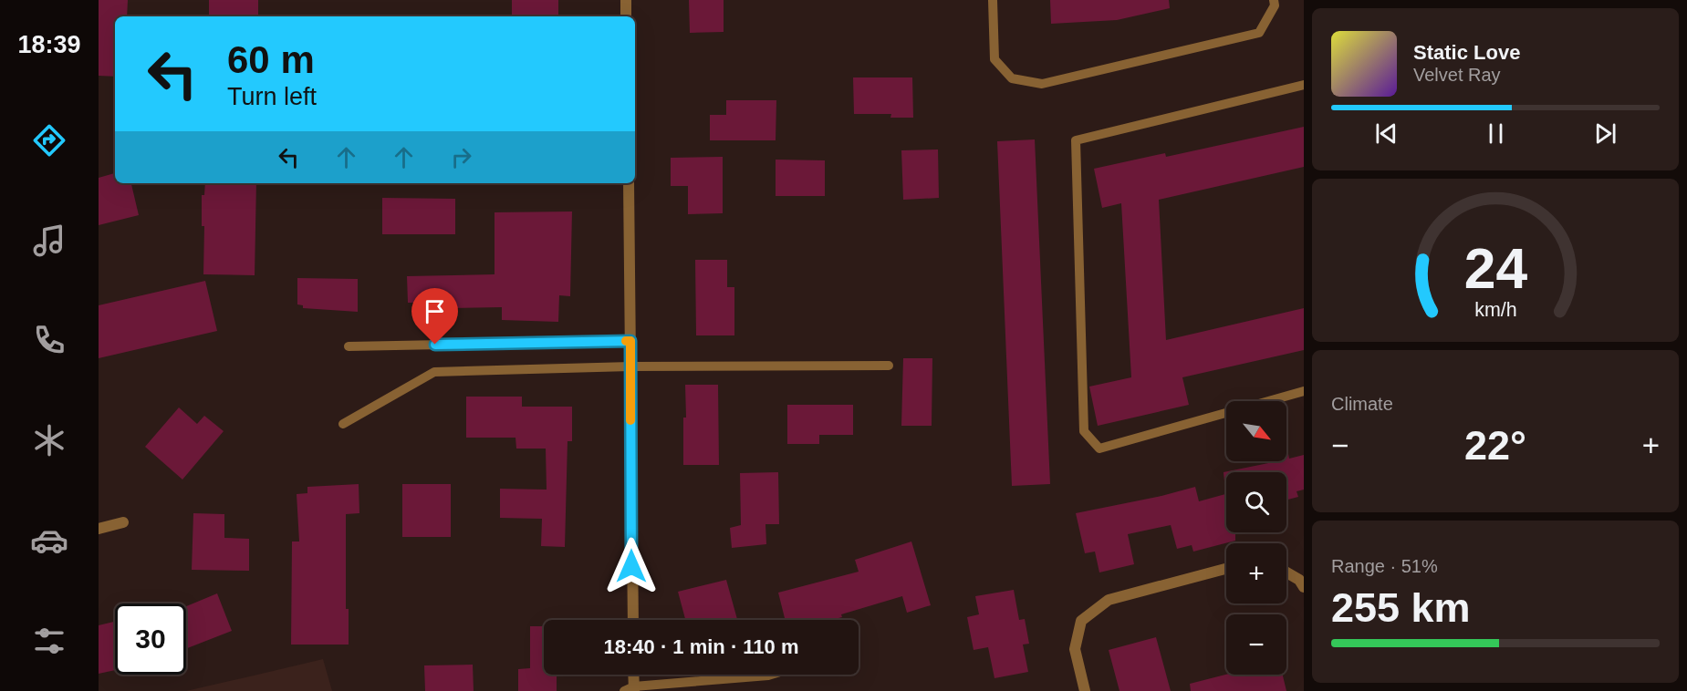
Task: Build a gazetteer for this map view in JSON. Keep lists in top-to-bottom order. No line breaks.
{"north":"bottom right","page":{"tabs":"18:39","turn":["60 m","Turn left"],"song":["Static Love","Velvet Ray"],"tile":["Climate",["Range · 51%","255 km"]],"map_buttons":["+","−"],"heat":["−","22°","+"],"limit":"30","trip":"18:40 · 1 min · 110 m","gauge":["24","km/h"]}}
